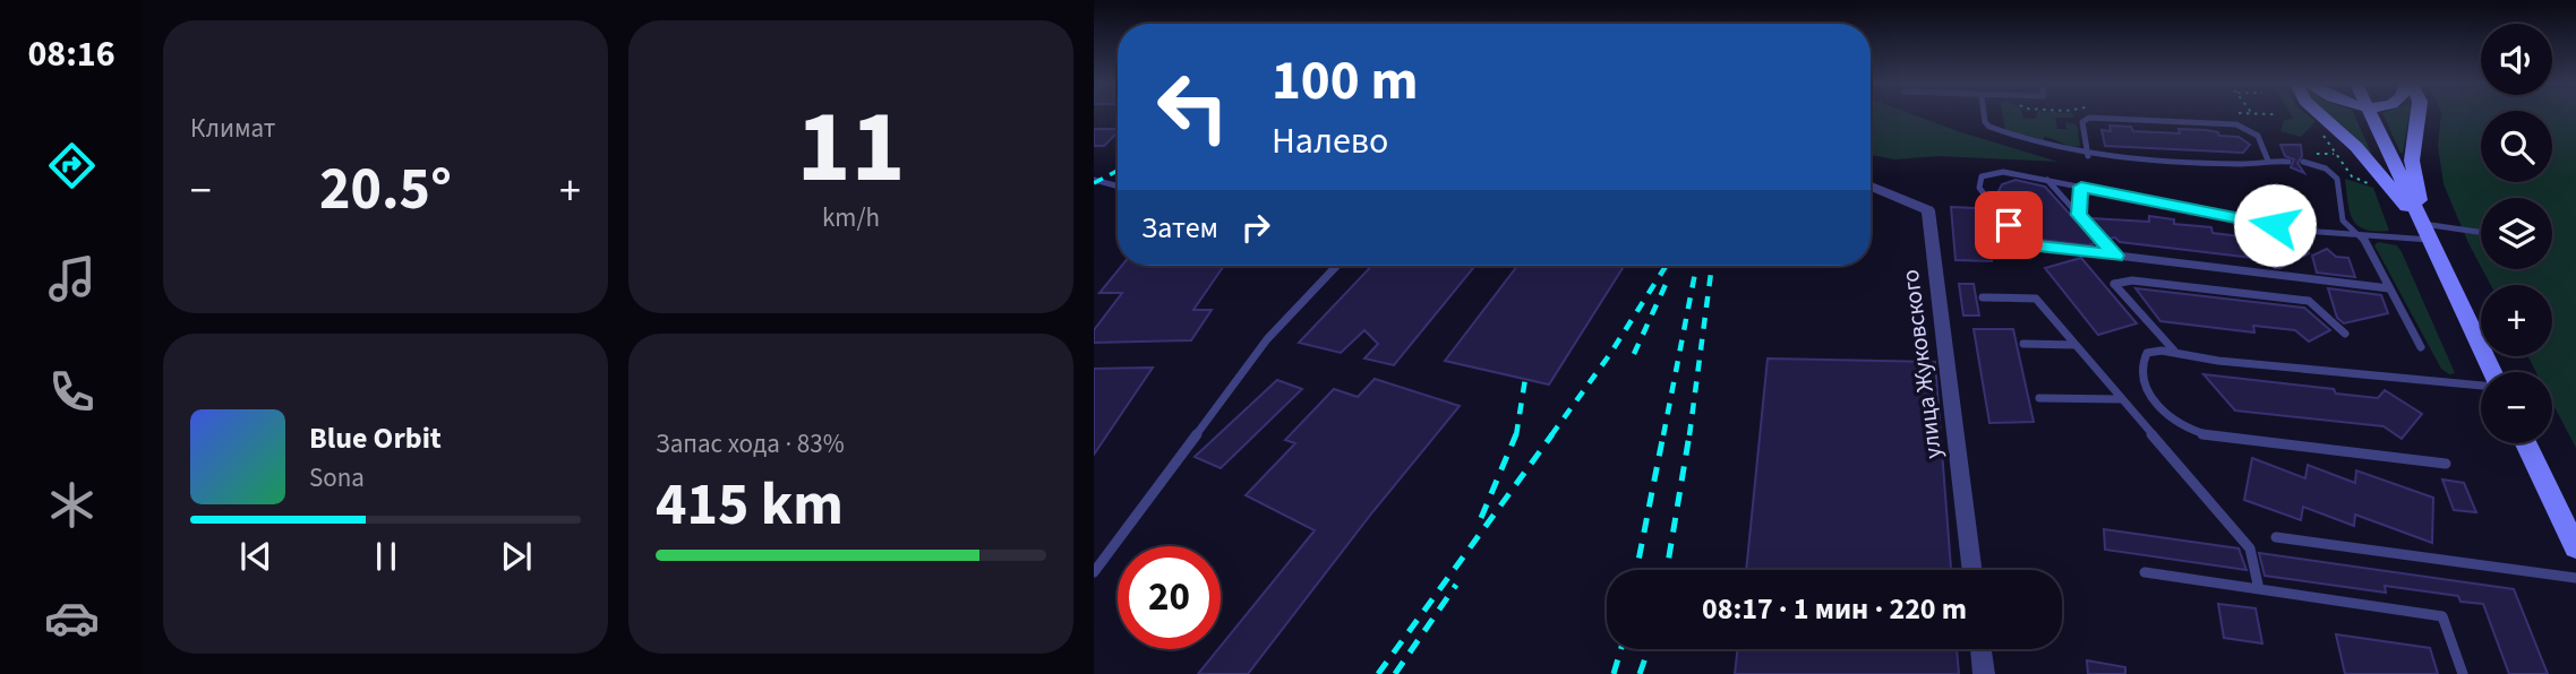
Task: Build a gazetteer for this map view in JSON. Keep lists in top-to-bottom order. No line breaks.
{"streets":{"street":["улица Жуковского"]},"page":{"tabs":"08:16","tile":["Климат",["11","km/h"],["Запас хода · 83%","415 km"]],"map_buttons":["+","−"],"turn":["100 m","Налево"],"heat":["−","20.5°","+"],"then":"Затем","song":["Blue Orbit","Sona"],"limit":"20","trip":"08:17 · 1 мин · 220 m"}}
